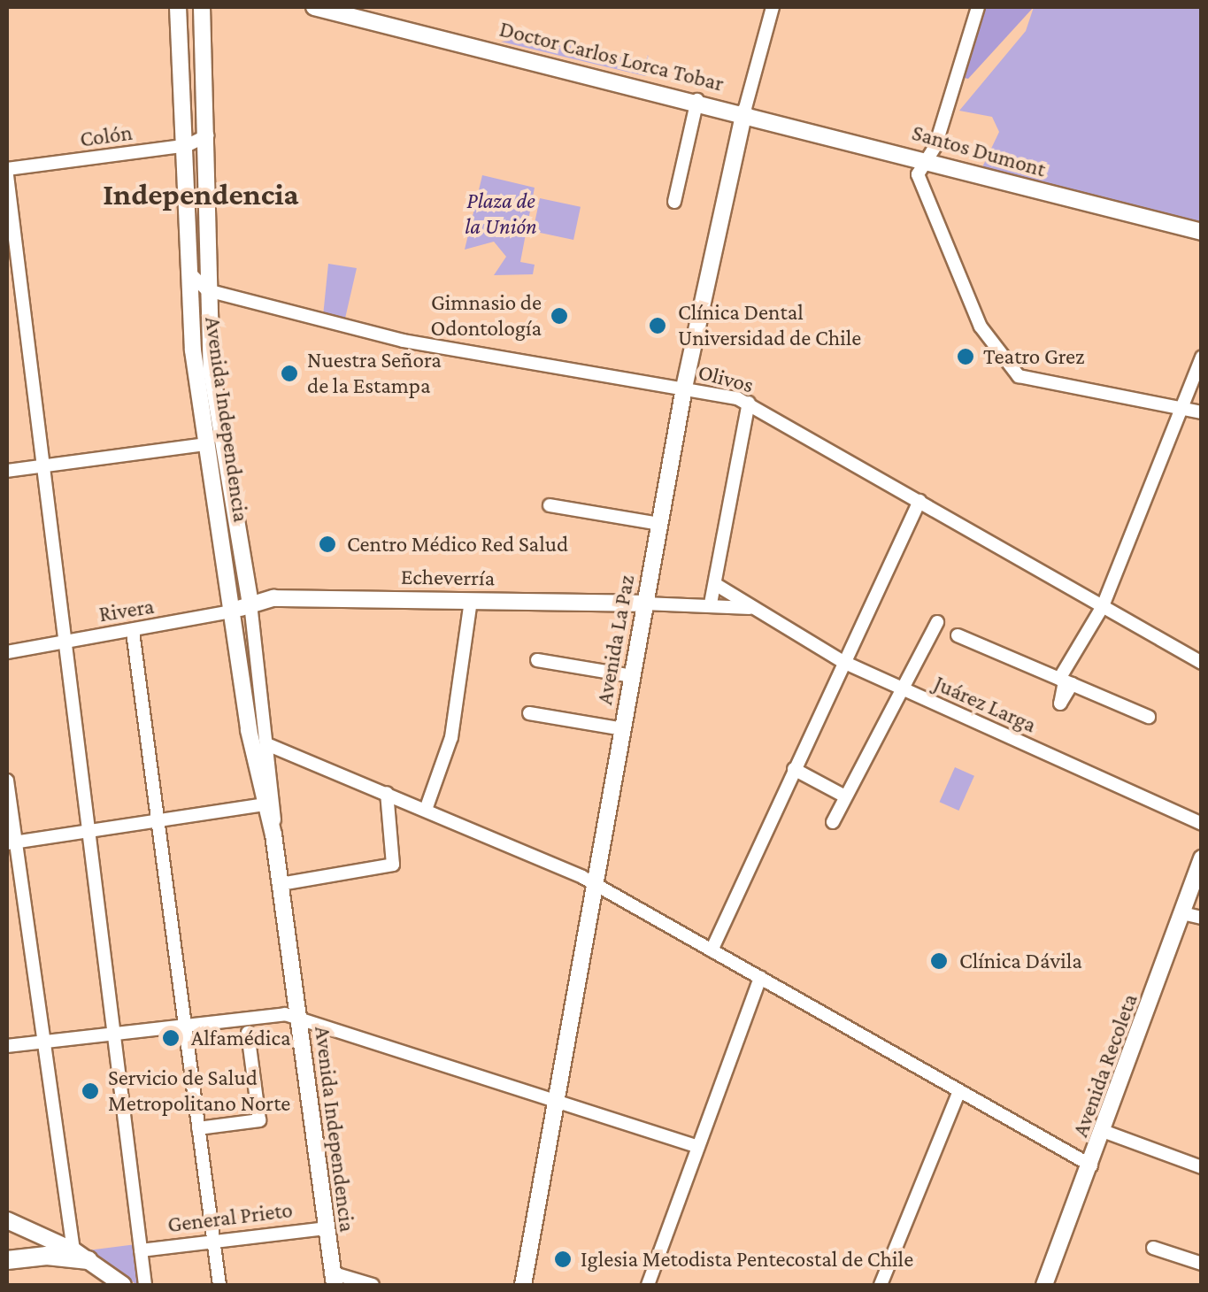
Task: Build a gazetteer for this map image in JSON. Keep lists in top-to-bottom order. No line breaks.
{"streets":{"main road":["Doctor Carlos Lorca Tobar","Santos Dumont","Avenida Independencia","Echeverría","Rivera","Avenida La Paz","Avenida Recoleta"],"street":["Colón","Olivos","Juárez Larga","General Prieto"]},"crossings":[["Doctor Carlos Lorca Tobar","Santos Dumont"],["Doctor Carlos Lorca Tobar","Avenida La Paz"],["Colón","Avenida Independencia"],["Santos Dumont","Avenida La Paz"],["Olivos","Avenida Independencia"],["Olivos","Avenida La Paz"],["Avenida Independencia","Echeverría"],["Avenida Independencia","Rivera"],["Avenida Independencia","General Prieto"],["Echeverría","Rivera"],["Echeverría","Avenida La Paz"],["Echeverría","Juárez Larga"],["Avenida La Paz","Juárez Larga"]],"districts":["Independencia"],"parks":["Plaza de la Unión"],"places":["Gimnasio de Odontología","Clínica Dental Universidad de Chile","Teatro Grez","Nuestra Señora de la Estampa","Centro Médico Red Salud","Clínica Dávila","Alfamédica","Servicio de Salud Metropolitano Norte","Iglesia Metodista Pentecostal de Chile"]}
